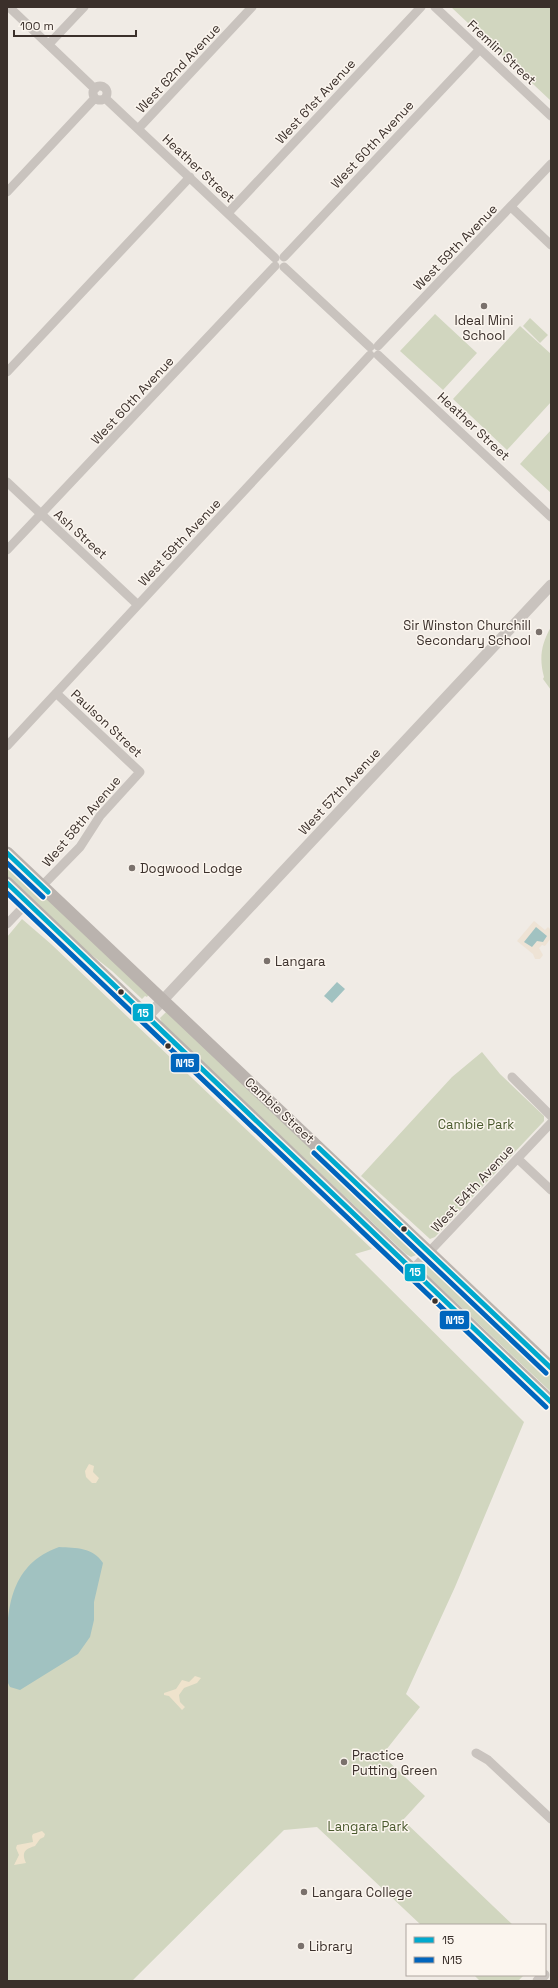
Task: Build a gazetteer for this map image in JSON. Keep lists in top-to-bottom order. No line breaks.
{"streets":{"main road":["Cambie Street"],"street":["Fremlin Street","West 62nd Avenue","West 61st Avenue","West 60th Avenue","Heather Street","West 59th Avenue","Ash Street","Paulson Street","West 57th Avenue","West 58th Avenue","West 54th Avenue"]},"crossings":[["Fremlin Street","West 60th Avenue"],["West 62nd Avenue","Heather Street"],["West 61st Avenue","Heather Street"],["West 60th Avenue","Heather Street"],["West 60th Avenue","Ash Street"],["Heather Street","West 59th Avenue"],["West 59th Avenue","Ash Street"],["West 59th Avenue","Paulson Street"],["Paulson Street","West 58th Avenue"],["West 57th Avenue","Cambie Street"],["West 58th Avenue","Cambie Street"],["Cambie Street","West 54th Avenue"]],"parks":["Cambie Park","Langara Park"],"places":["Ideal Mini School","Sir Winston Churchill Secondary School","Dogwood Lodge","Langara","Practice Putting Green","Langara College","Library"],"lines":["transit line 15","transit line N15"],"legend":["15","N15"],"scale_bar":"100 m"}
